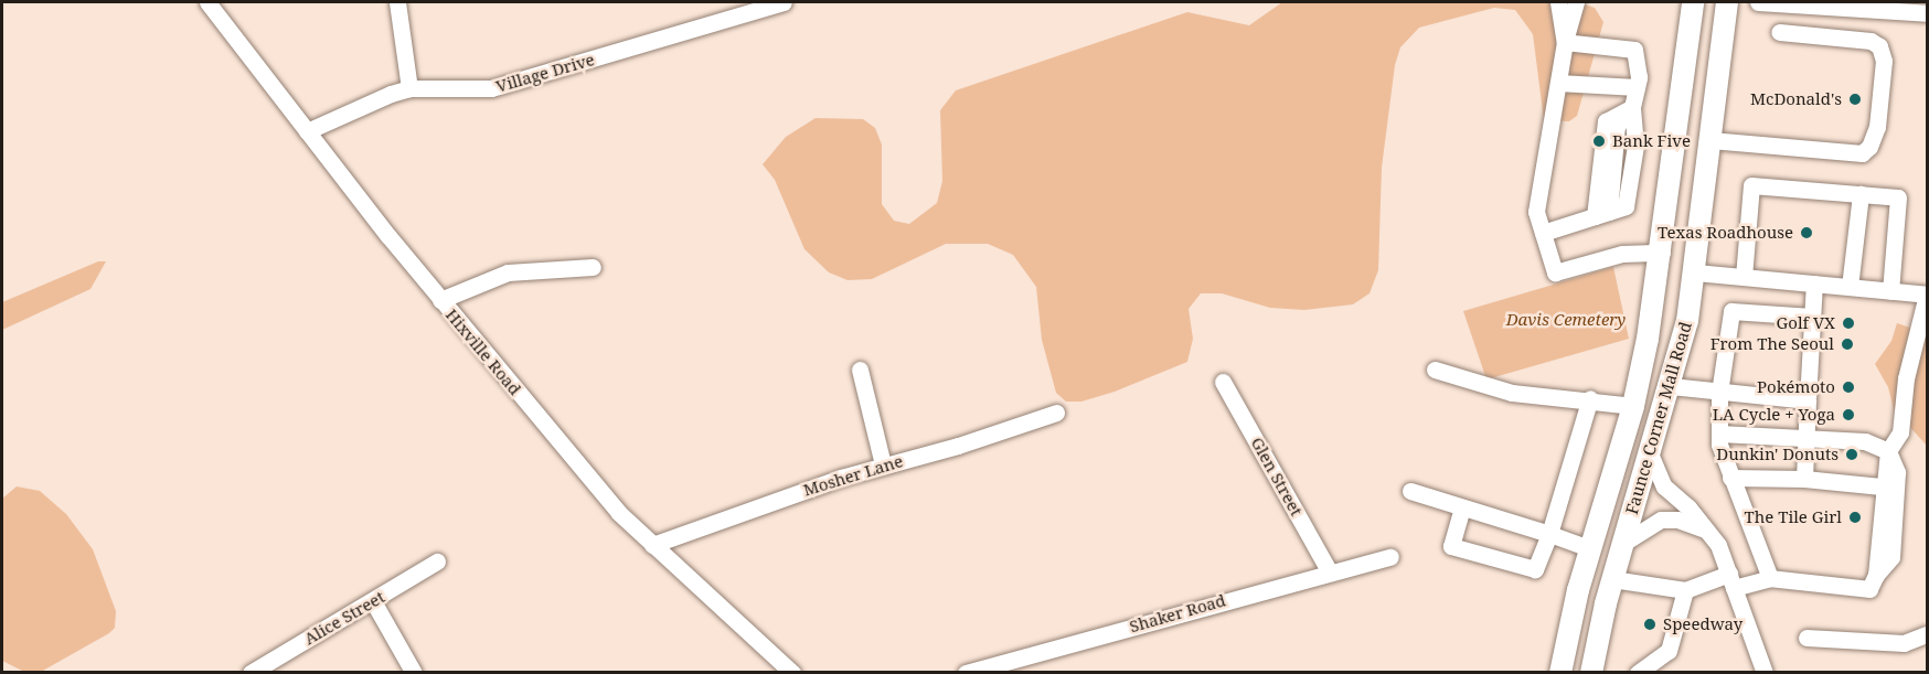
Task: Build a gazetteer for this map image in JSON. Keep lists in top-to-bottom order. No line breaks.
{"streets":{"main road":["Faunce Corner Mall Road"],"street":["Village Drive","Hixville Road","Mosher Lane","Glen Street","Shaker Road","Alice Street"]},"crossings":[["Village Drive","Hixville Road"],["Hixville Road","Mosher Lane"],["Glen Street","Shaker Road"]],"parks":["Davis Cemetery"],"places":["McDonald's","Bank Five","Texas Roadhouse","Golf VX","From The Seoul","Pokémoto","LA Cycle + Yoga","Dunkin' Donuts","The Tile Girl","Speedway"]}
